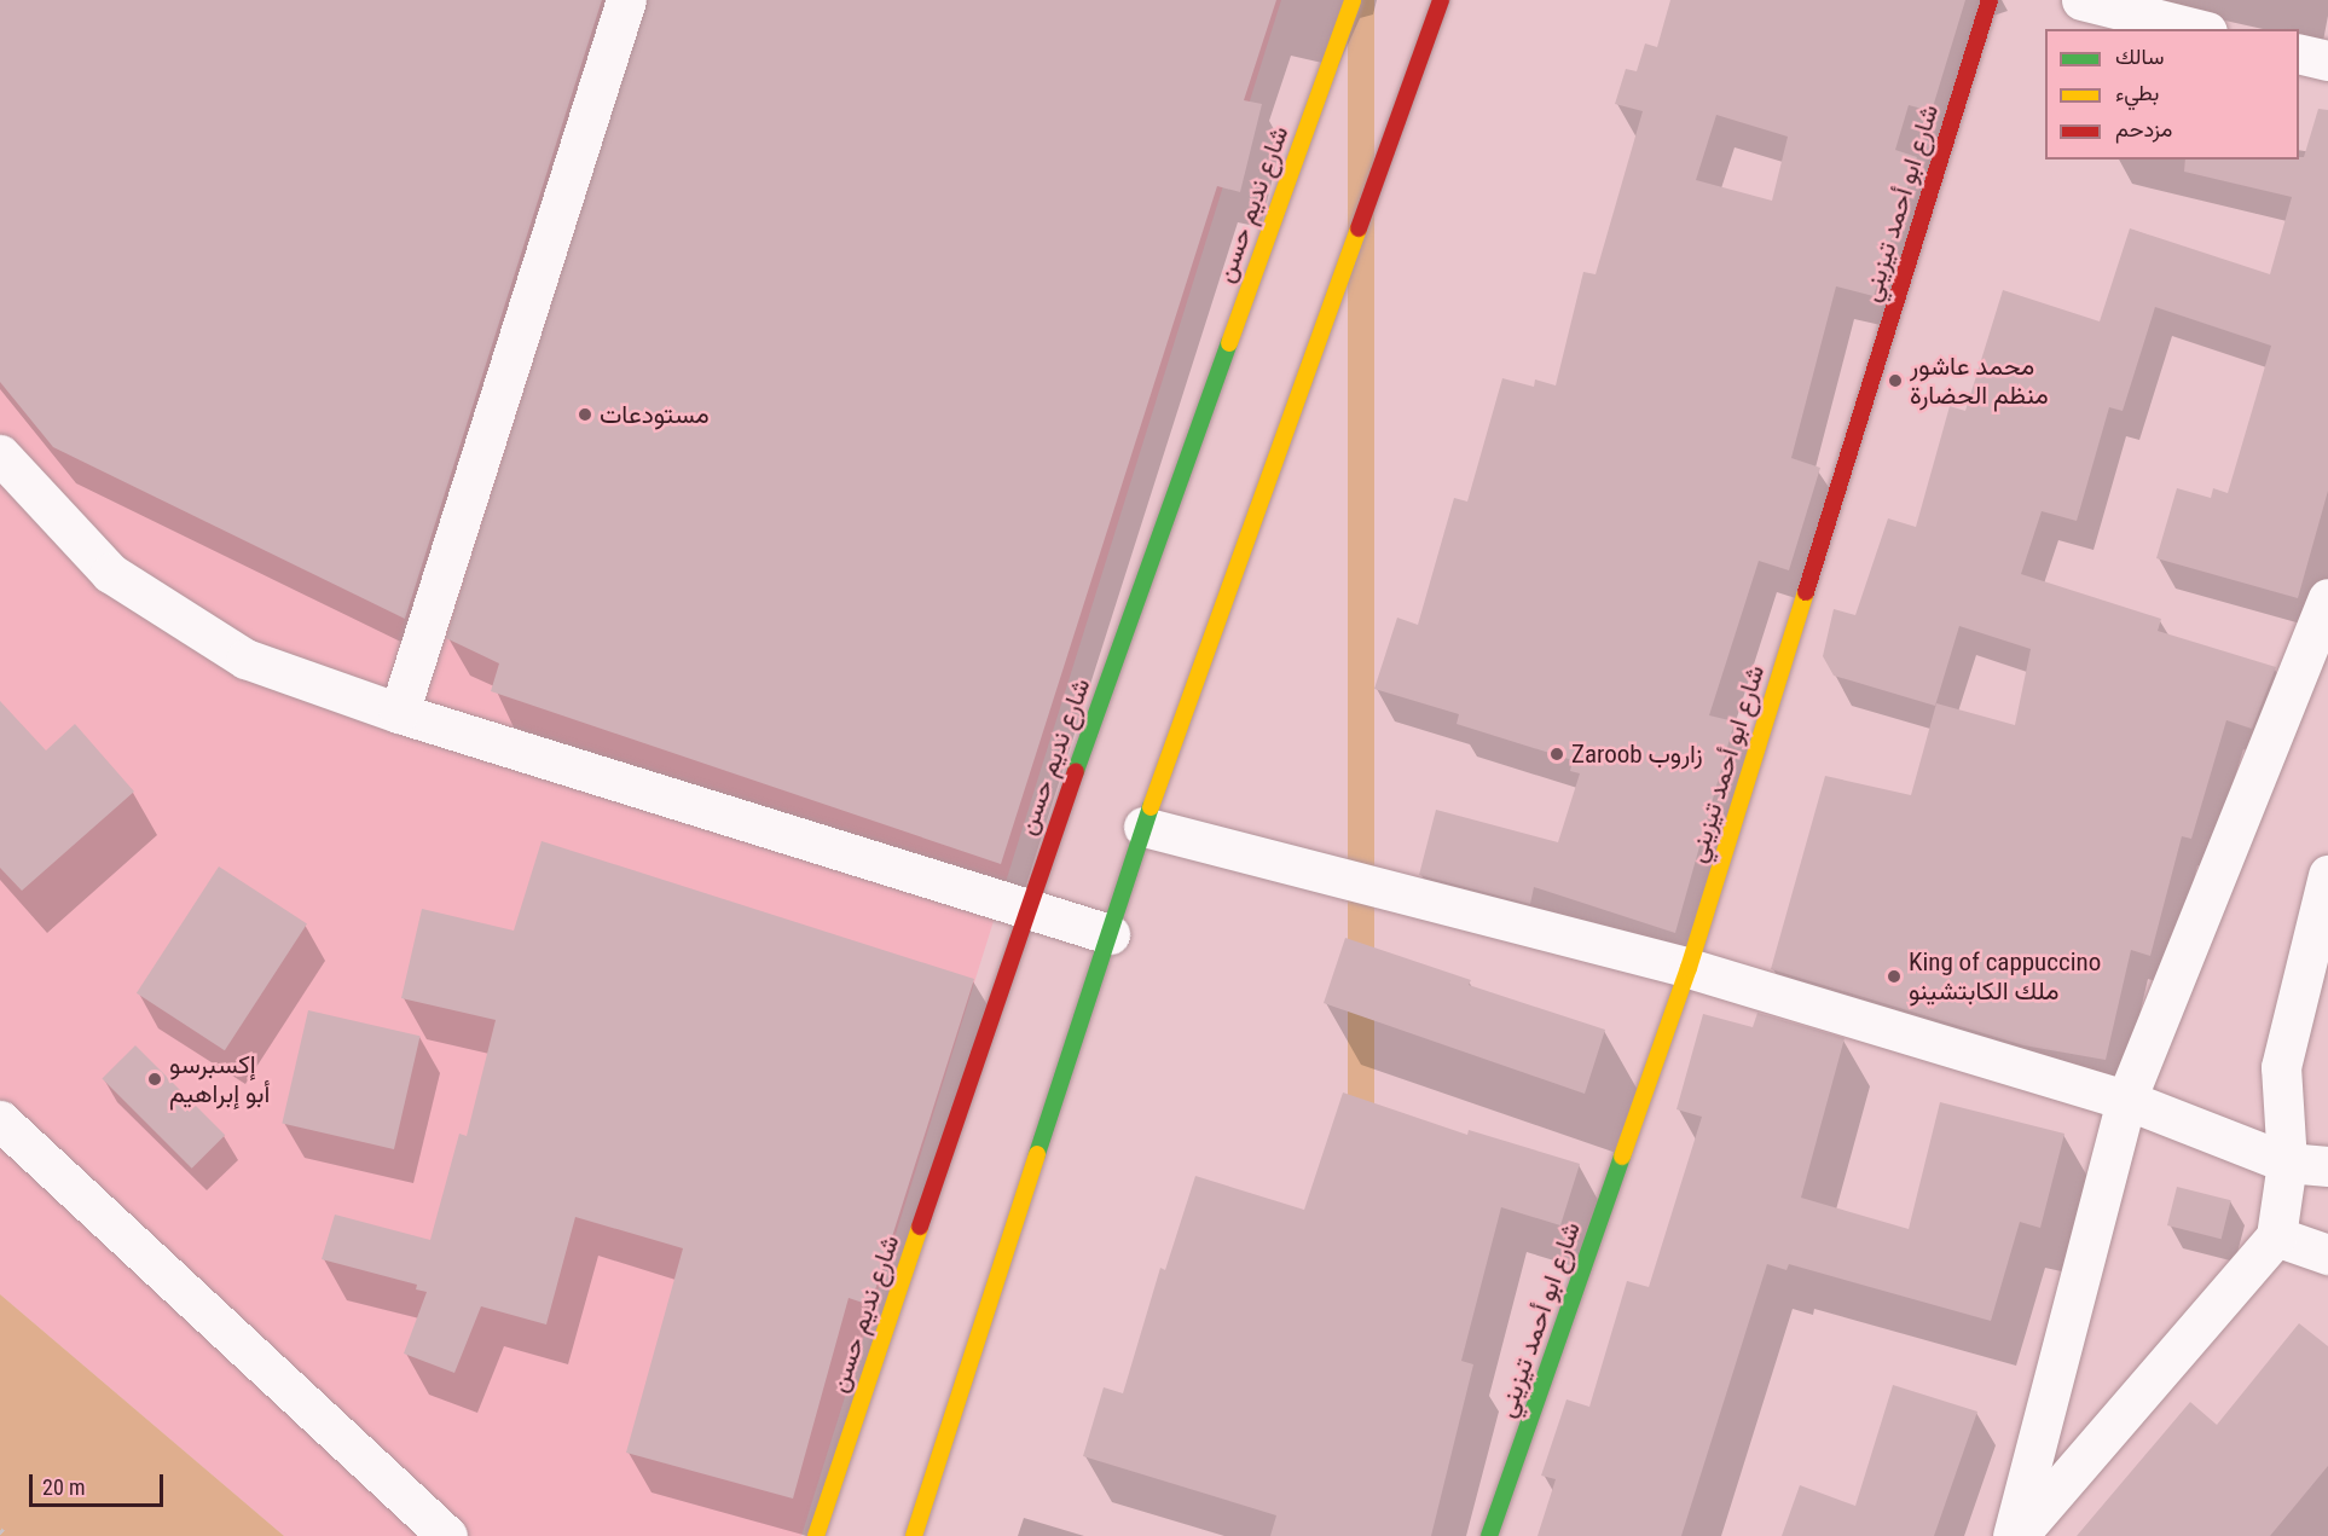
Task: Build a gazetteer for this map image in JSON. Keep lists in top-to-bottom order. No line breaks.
{"streets":{"main road":["شارع ابو أحمد تيزيني","شارع نديم حسن"]},"places":["محمد عاشور منظم الحضارة","مستودعات","Zaroob زاروب","King of cappuccino ملك الكابتشينو","إكسبرسو أبو إبراهيم"],"legend":["سالك","بطيء","مزدحم"],"scale_bar":"20 m"}
